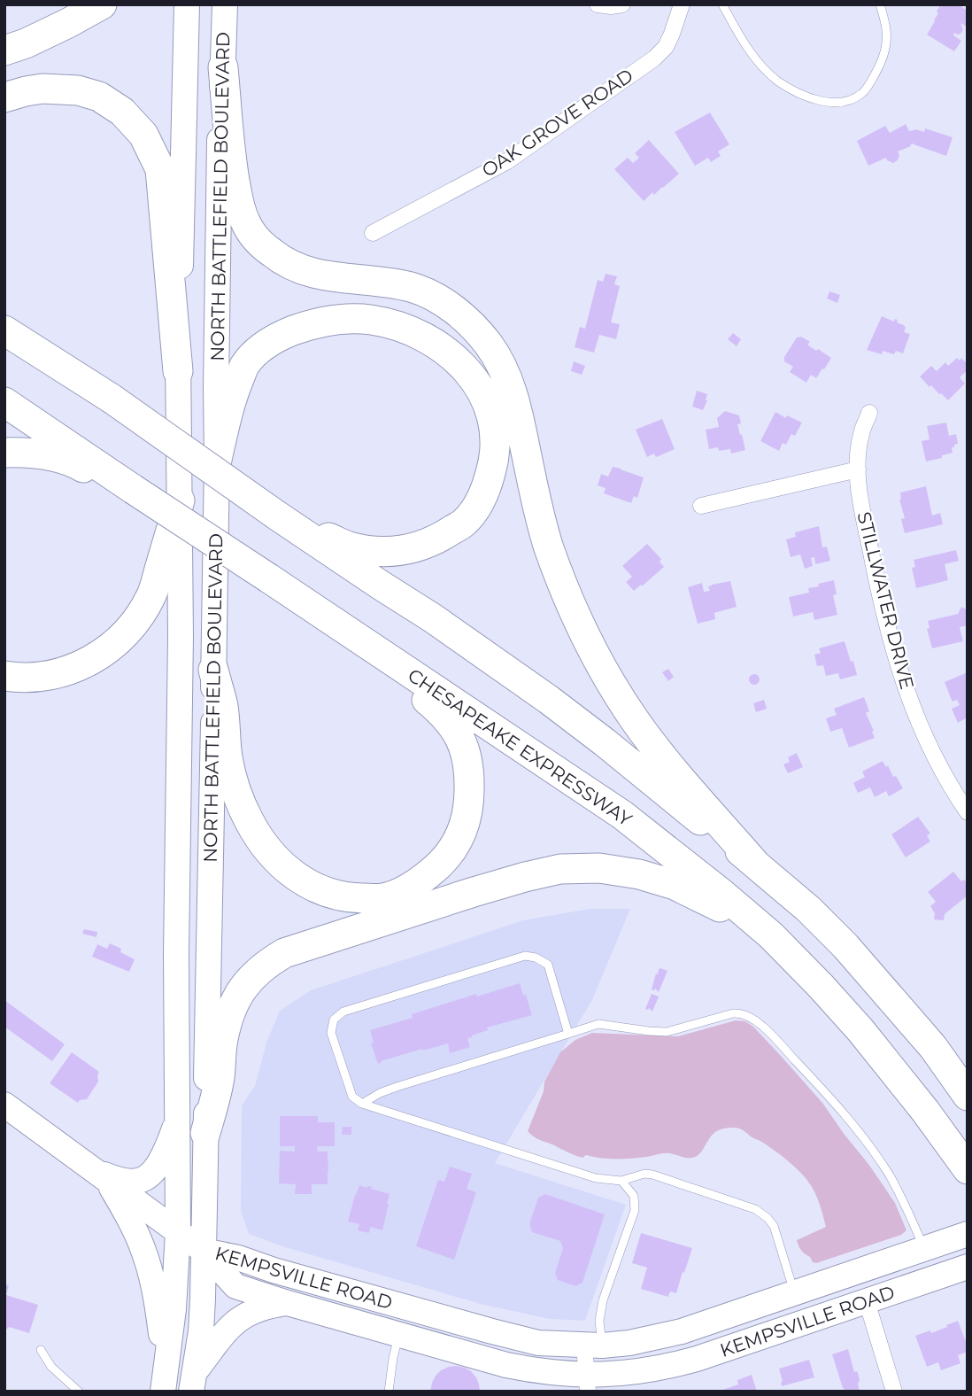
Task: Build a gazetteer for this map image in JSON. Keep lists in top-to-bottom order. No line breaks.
{"streets":{"highway":["CHESAPEAKE EXPRESSWAY"],"main road":["NORTH BATTLEFIELD BOULEVARD","KEMPSVILLE ROAD"],"street":["OAK GROVE ROAD","STILLWATER DRIVE"]},"crossings":[["NORTH BATTLEFIELD BOULEVARD","KEMPSVILLE ROAD"]]}
